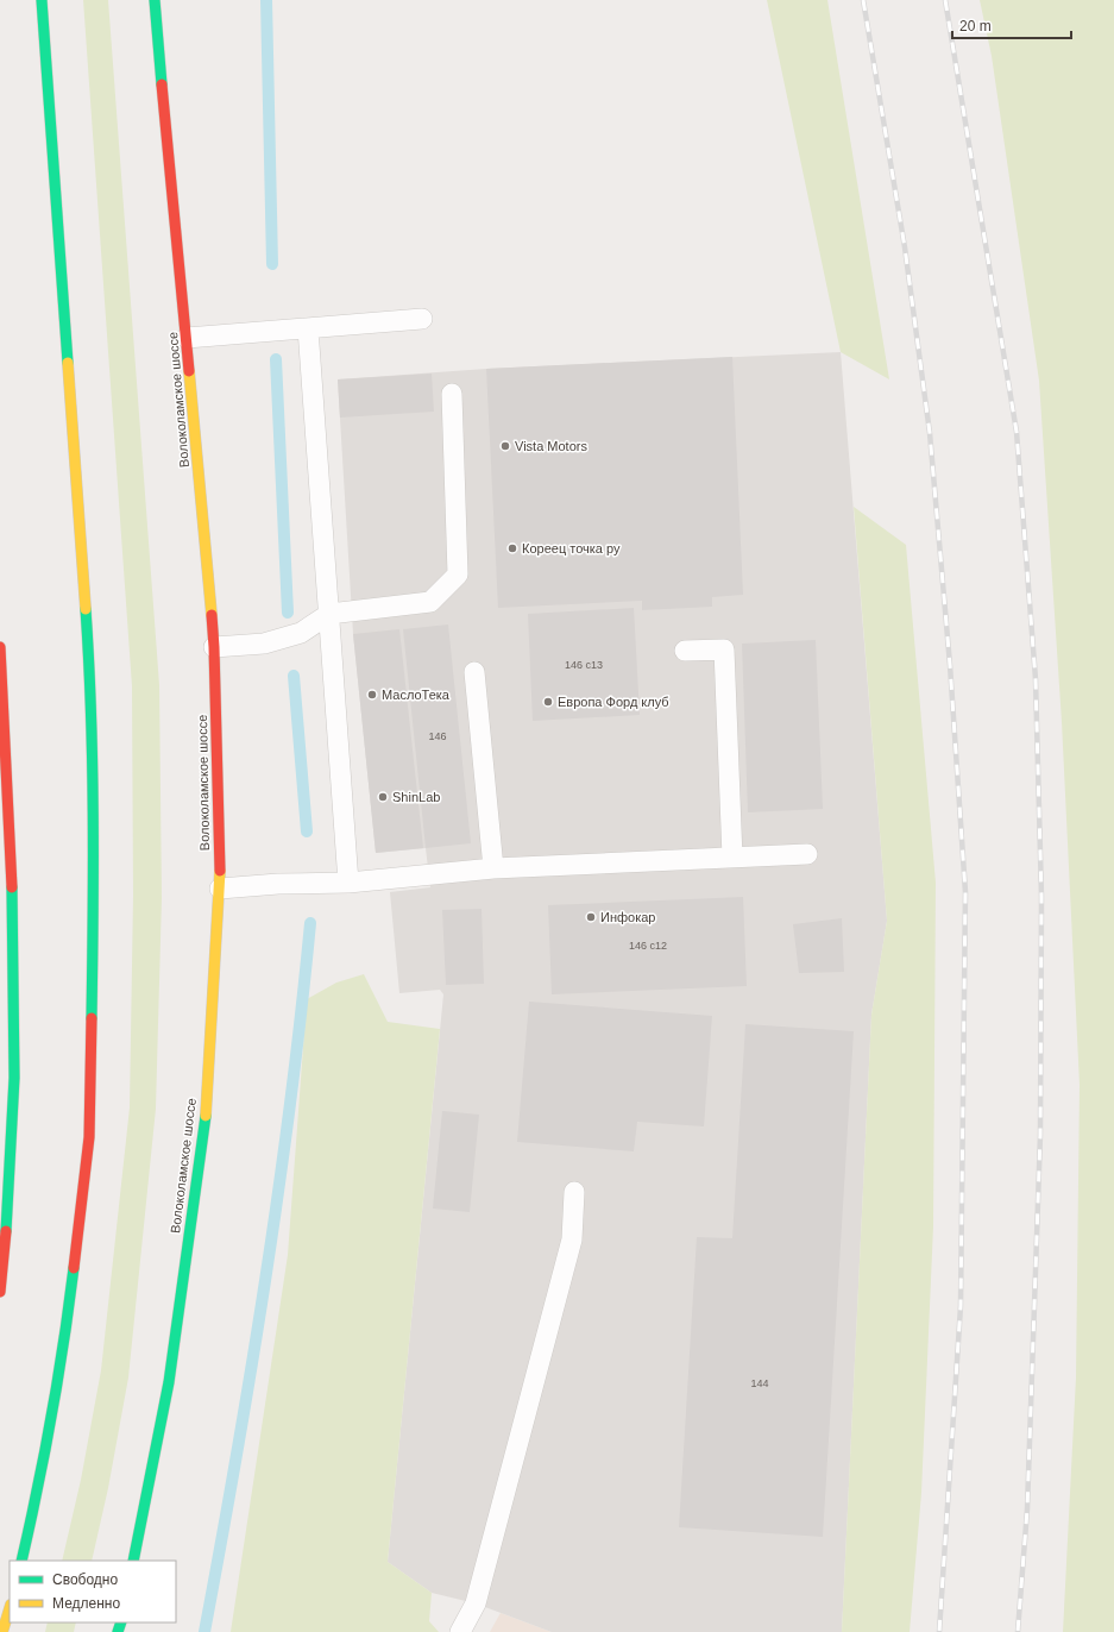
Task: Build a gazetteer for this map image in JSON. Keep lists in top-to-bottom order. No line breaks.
{"streets":{"main road":["Волоколамское шоссе"]},"places":["Vista Motors","Кореец точка ру","МаслоТека","Европа Форд клуб","ShinLab","Инфокар"],"house_numbers":["146 с13","146","146 с12","144"],"legend":["Свободно","Медленно"],"scale_bar":"20 m"}
